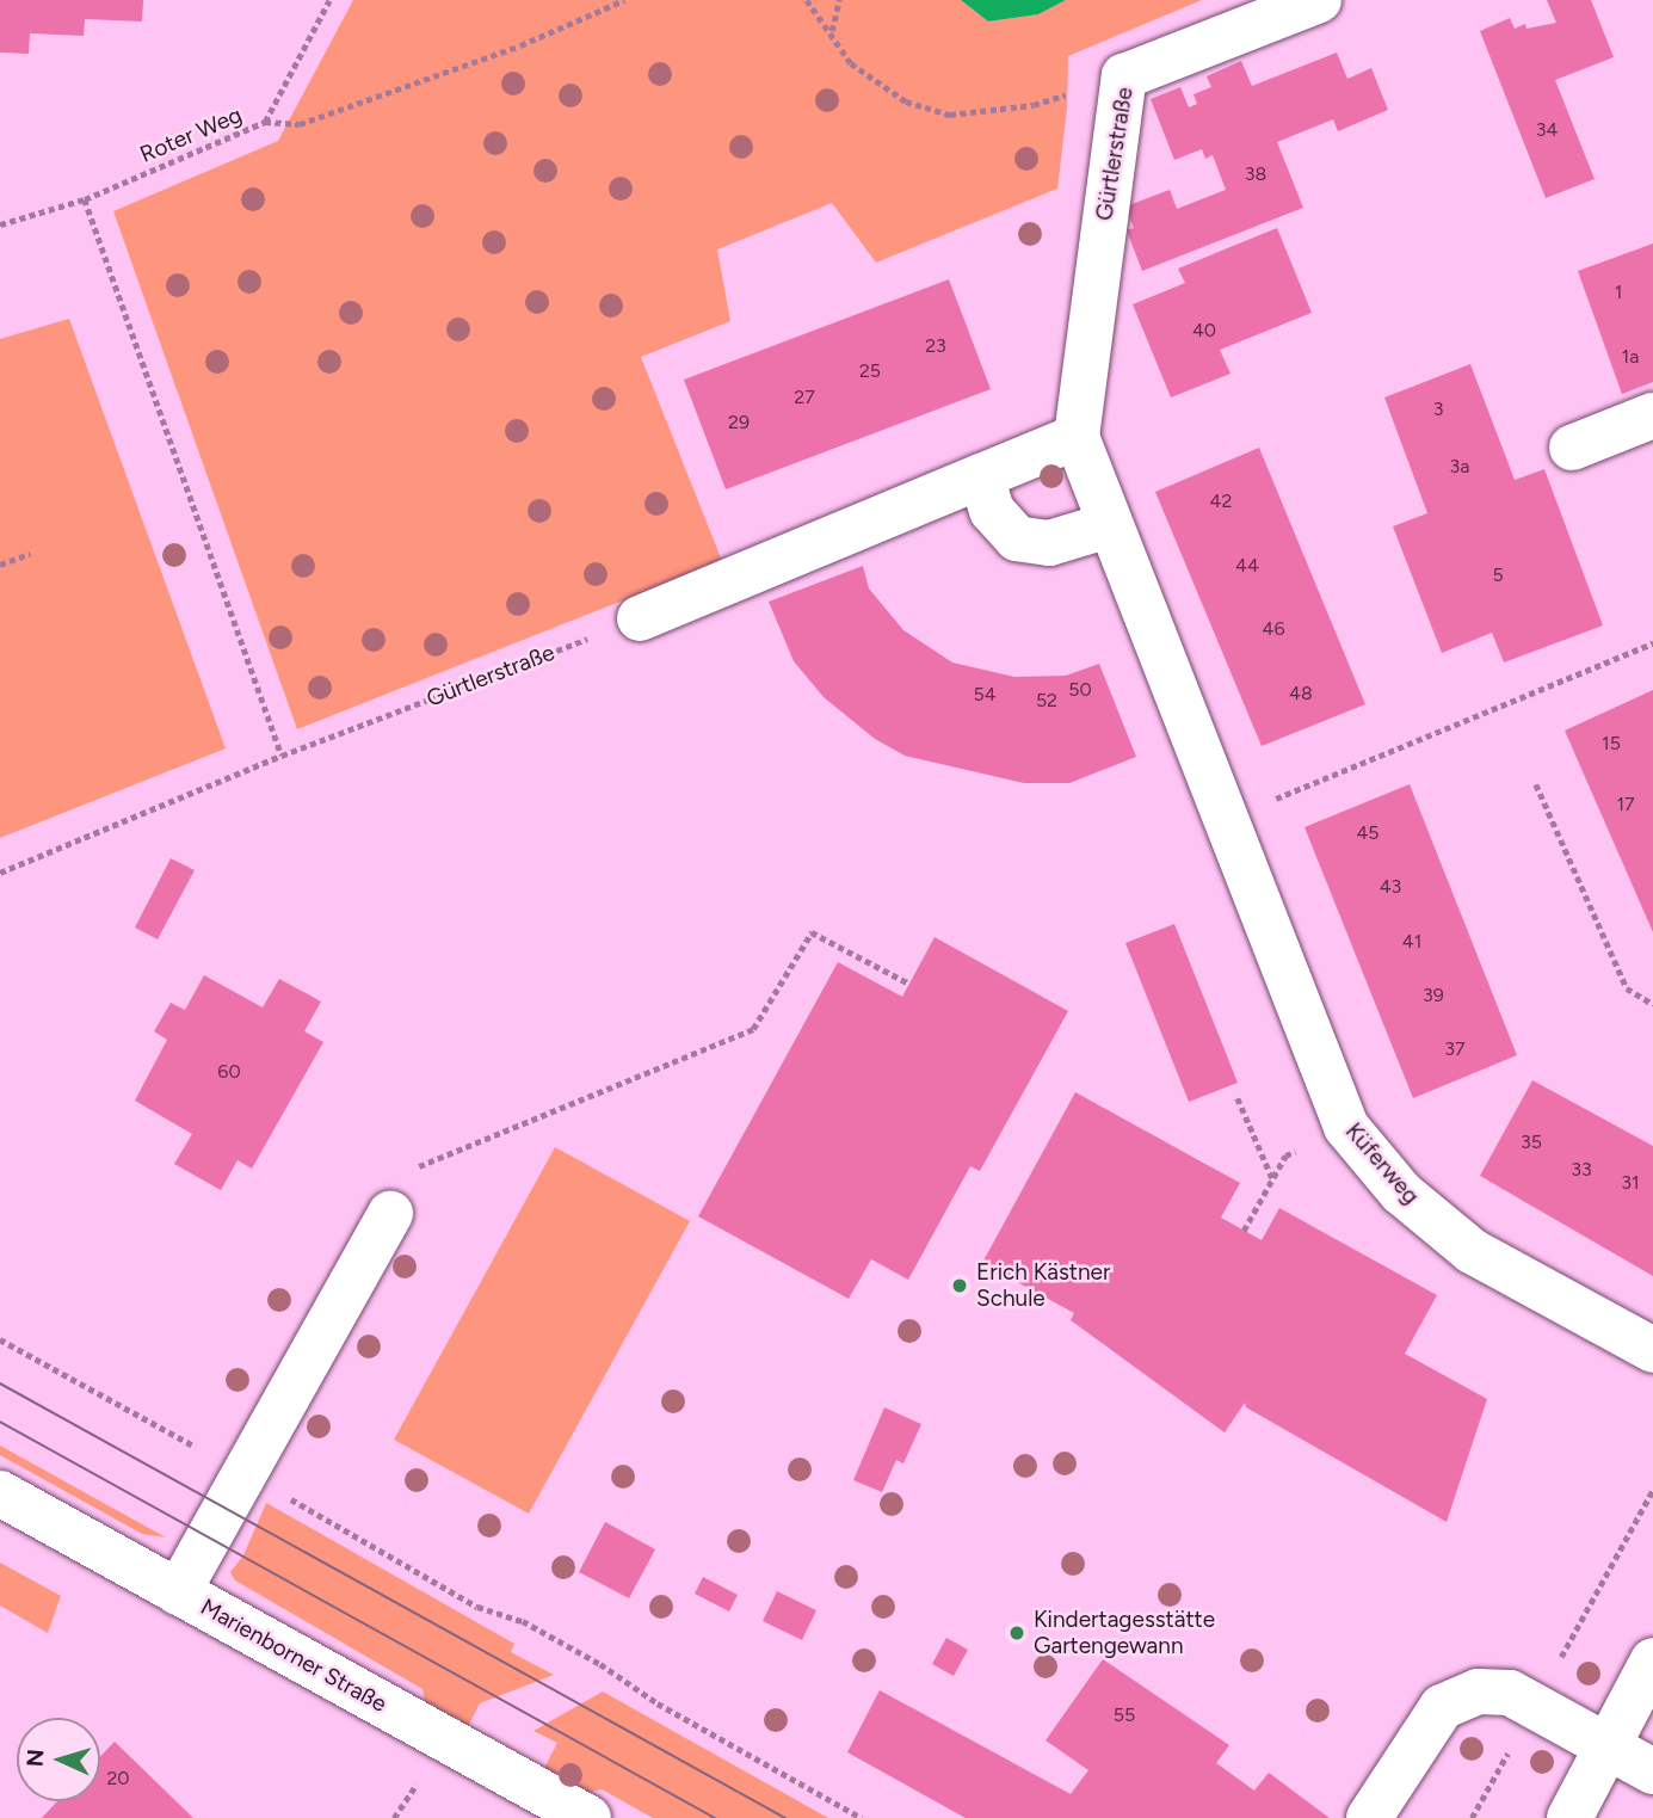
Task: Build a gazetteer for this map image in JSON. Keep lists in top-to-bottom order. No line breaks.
{"streets":{"street":["Gürtlerstraße","Küferweg","Marienborner Straße"],"path":["Roter Weg"]},"crossings":[["Gürtlerstraße","Küferweg"]],"places":["Erich Kästner Schule","Kindertagesstätte Gartengewann"],"house_numbers":["34","38","1","40","23","1a","25","27","3","29","3a","42","44","5","46","50","48","54","52","15","17","45","43","41","39","37","60","35","33","31","55","20"],"north":"left"}
